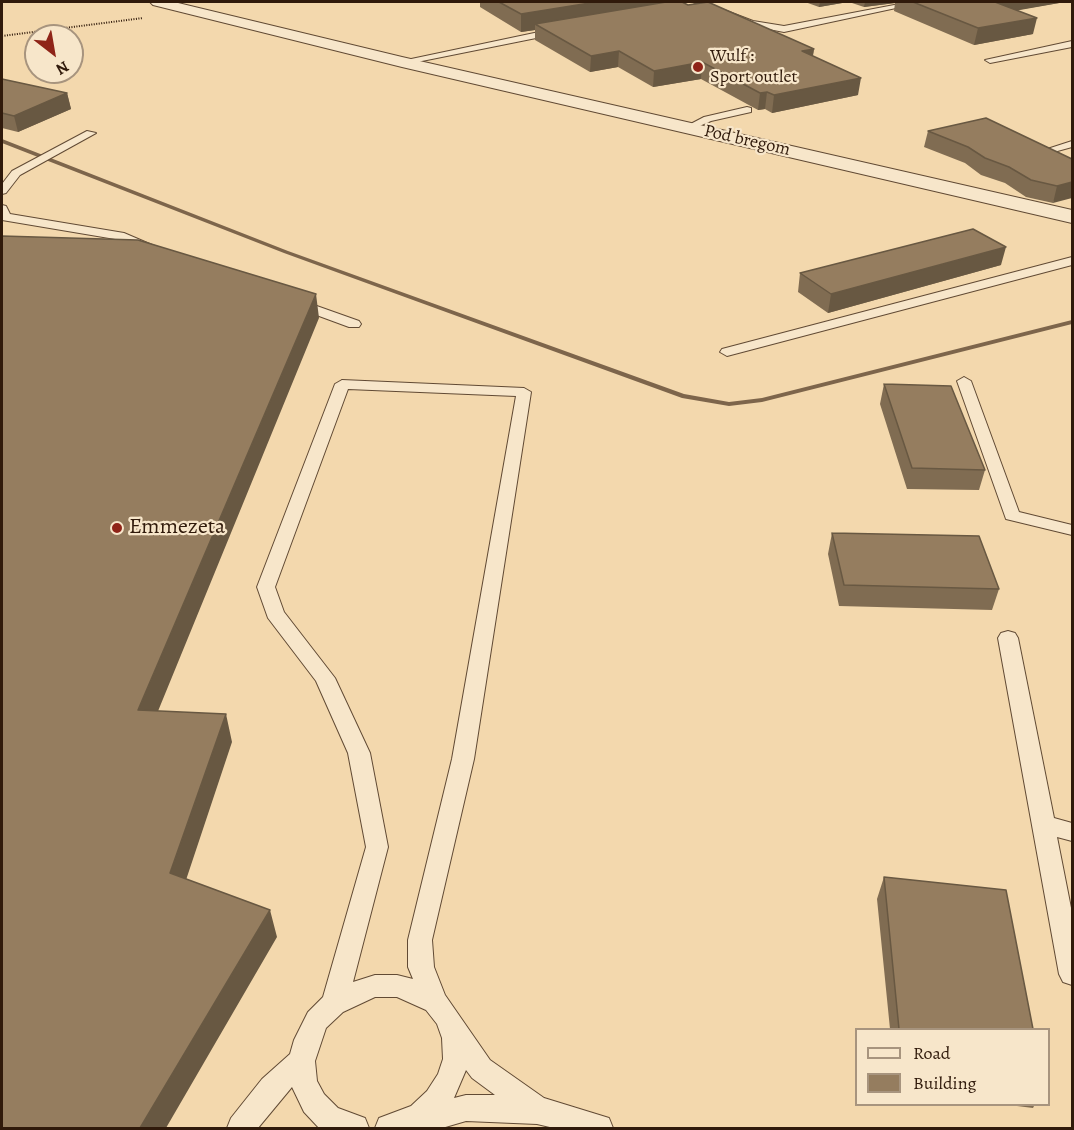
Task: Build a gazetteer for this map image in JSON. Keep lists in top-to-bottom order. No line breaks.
{"streets":{"street":["Pod bregom"]},"places":["Wulf : Sport outlet","Emmezeta"],"legend":["Road","Building"],"north":"bottom right"}
